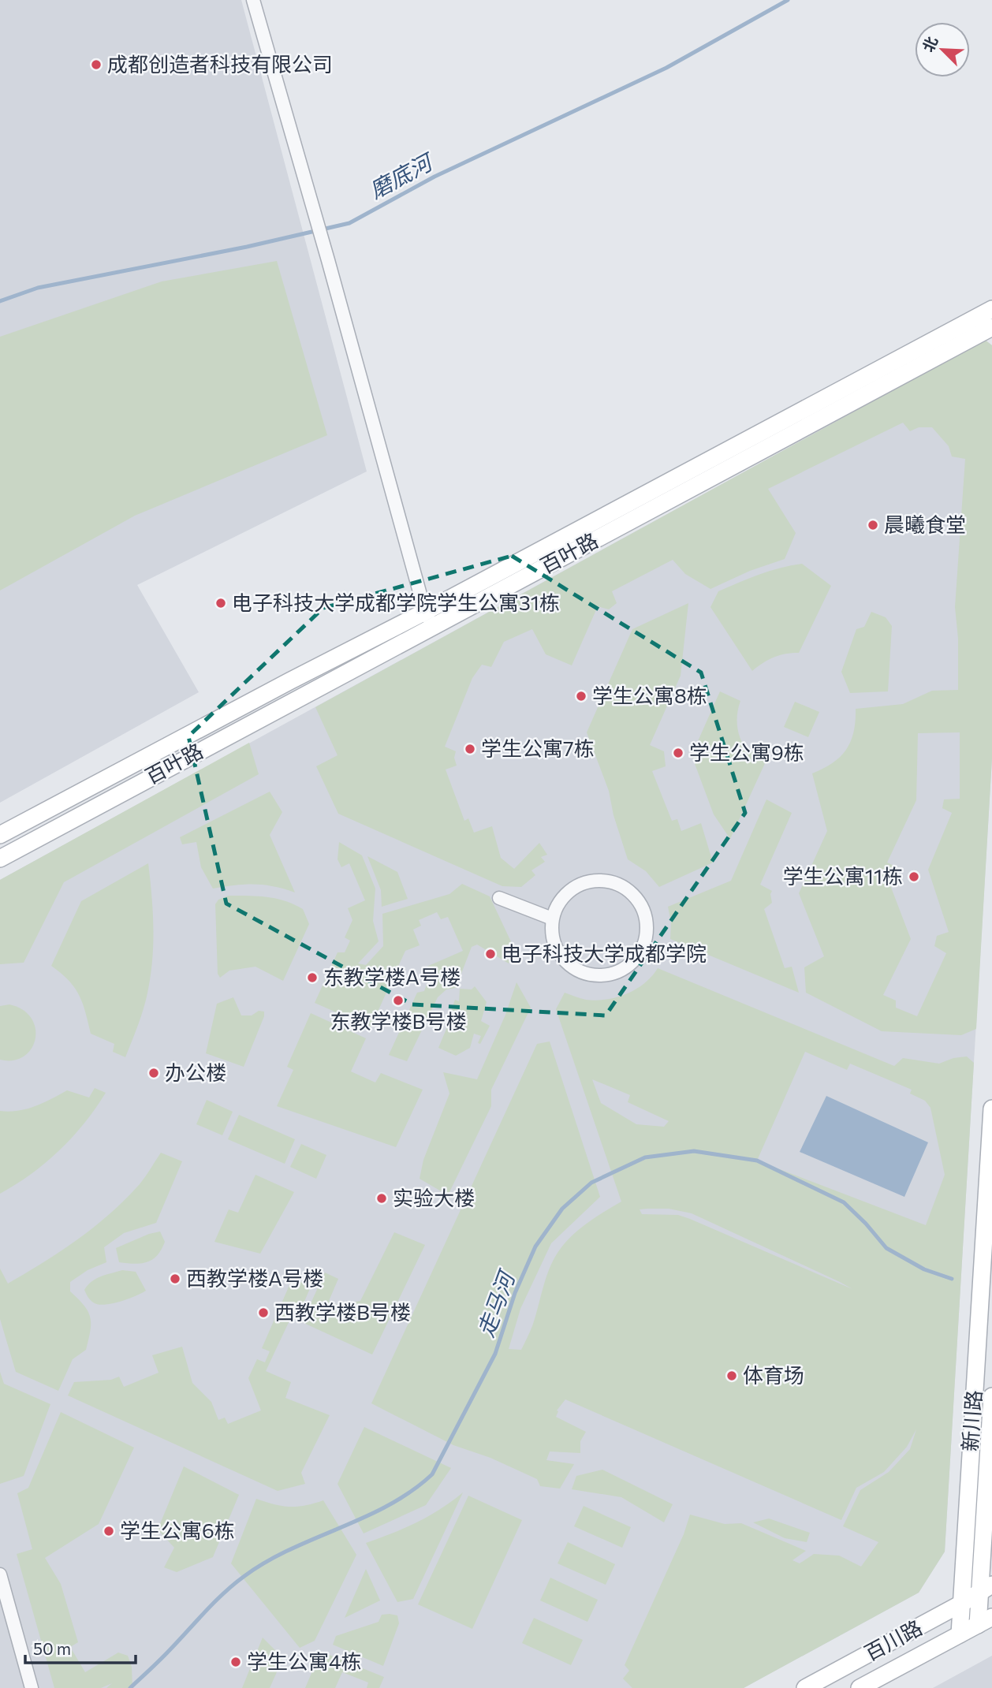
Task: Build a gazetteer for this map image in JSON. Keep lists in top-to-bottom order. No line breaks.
{"streets":{"street":["百叶路","新川路","百川路"]},"crossings":[["新川路","百川路"]],"water":["磨底河","走马河"],"places":["成都创造者科技有限公司","晨曦食堂","电子科技大学成都学院学生公寓31栋","学生公寓8栋","学生公寓7栋","学生公寓9栋","学生公寓11栋","电子科技大学成都学院","东教学楼A号楼","东教学楼B号楼","办公楼","实验大楼","西教学楼A号楼","西教学楼B号楼","体育场","学生公寓6栋","学生公寓4栋"],"scale_bar":"50 m","north":"top left"}
